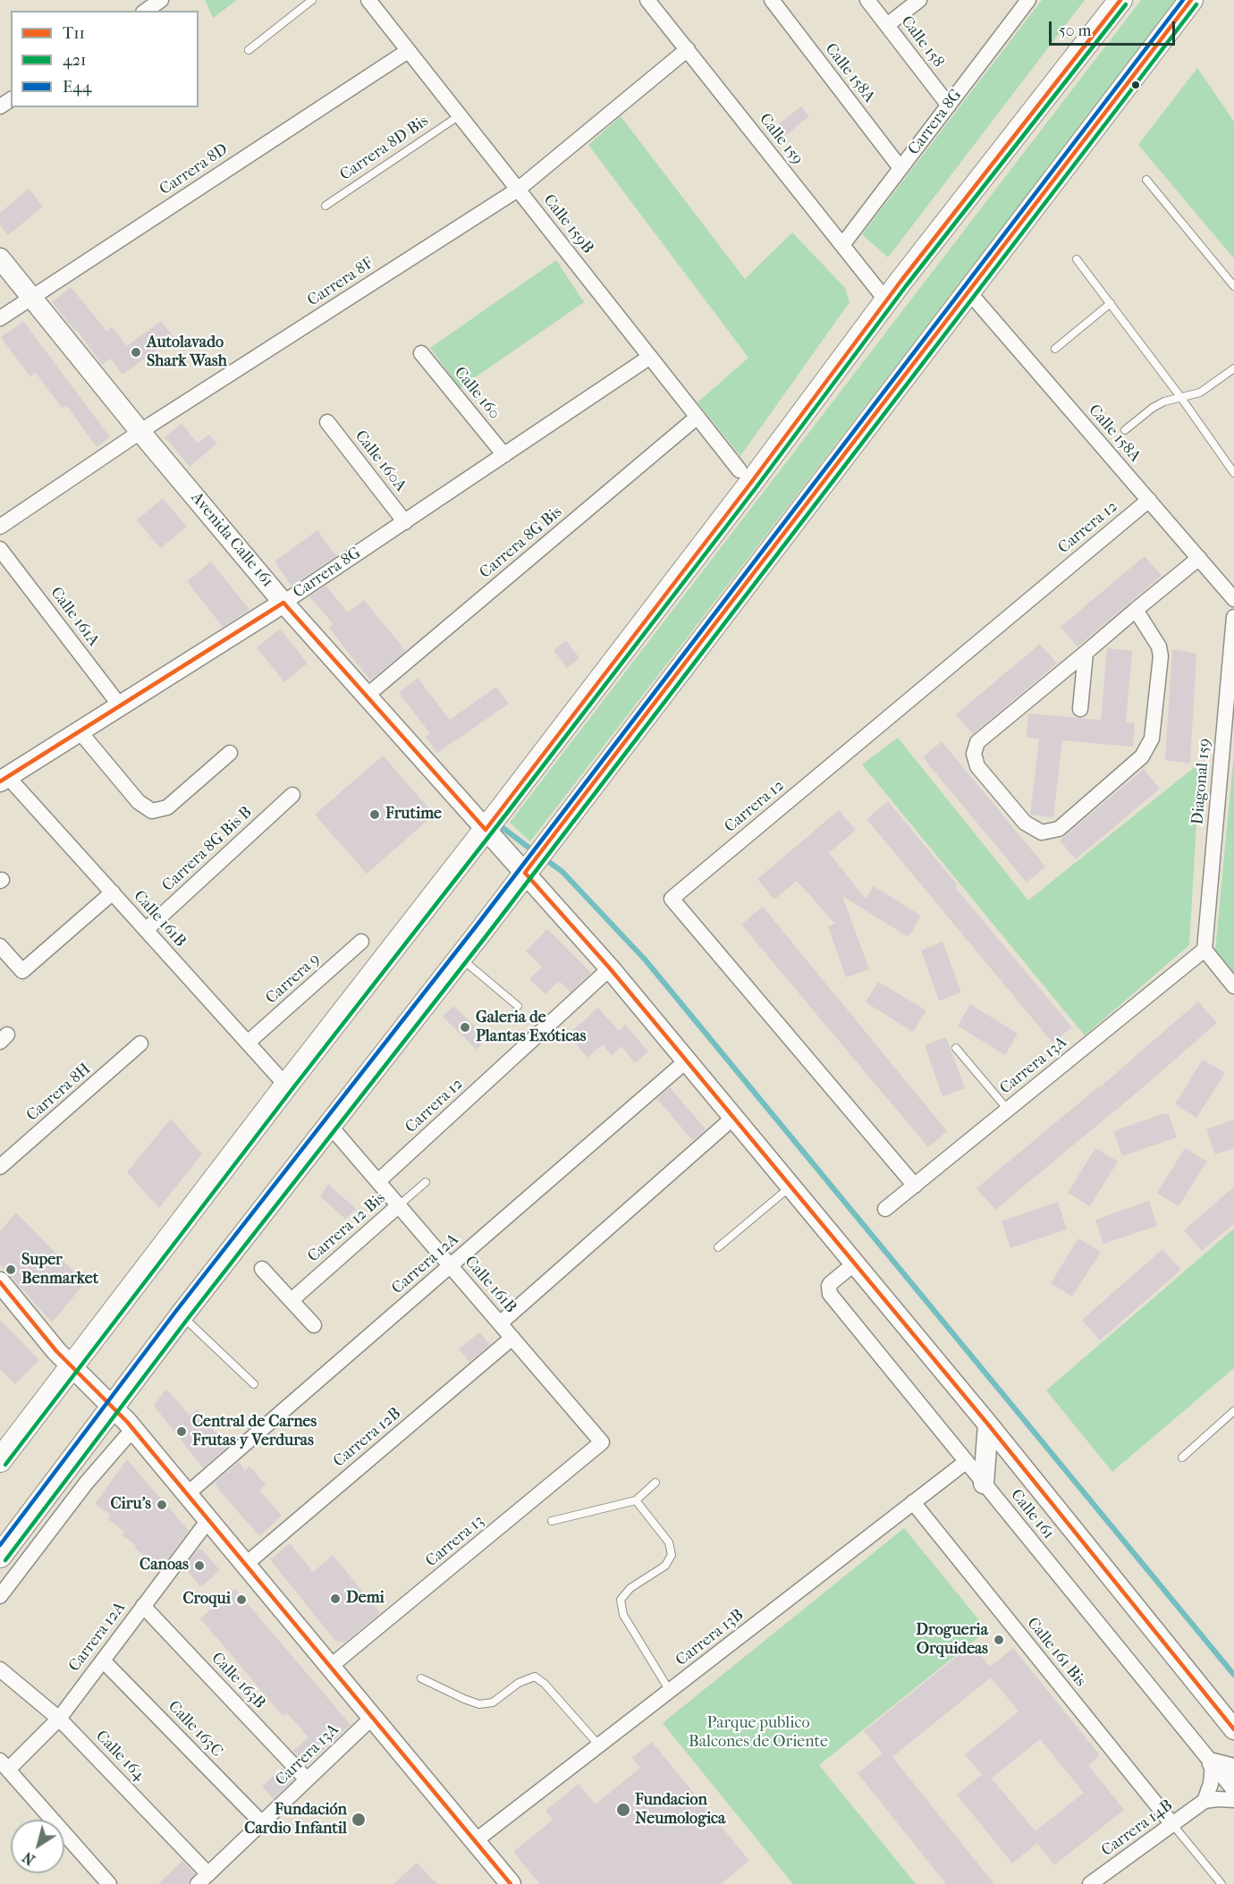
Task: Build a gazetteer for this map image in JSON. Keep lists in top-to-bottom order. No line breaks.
{"streets":{"main road":["Carrera 8G","Avenida Calle 161"],"street":["Calle 158","Calle 158A","Calle 159","Carrera 8D","Calle 159B","Carrera 8F","Calle 160","Calle 160A","Carrera 12","Carrera 8G Bis","Calle 161A","Diagonal 159","Carrera 8G Bis B","Calle 161B","Carrera 9","Carrera 13A","Carrera 8H","Carrera 12 Bis","Carrera 12A","Carrera 12B","Calle 161","Carrera 13","Carrera 13B","Calle 161 Bis","Calle 163B","Calle 163C","Calle 164","Carrera 14B"],"lane":["Carrera 8D Bis"]},"crossings":[["Calle 158","Carrera 8G"],["Calle 158A","Carrera 8G"],["Calle 158A","Carrera 12"],["Carrera 8G","Calle 159"],["Carrera 8G","Calle 159B"],["Carrera 8G","Calle 160"],["Carrera 8G","Calle 160A"],["Carrera 8G","Avenida Calle 161"],["Carrera 8G","Calle 161A"],["Carrera 8G","Calle 161B"],["Calle 159","Carrera 8F"],["Carrera 8D Bis","Calle 159B"],["Carrera 8D","Calle 159B"],["Carrera 8D","Avenida Calle 161"],["Calle 159B","Carrera 8F"],["Calle 159B","Carrera 8G Bis"],["Carrera 8F","Avenida Calle 161"],["Carrera 12","Avenida Calle 161"],["Carrera 12","Calle 161B"],["Carrera 12","Carrera 13A"],["Avenida Calle 161","Carrera 8G Bis"],["Avenida Calle 161","Carrera 12A"],["Avenida Calle 161","Calle 161"],["Diagonal 159","Carrera 13A"],["Carrera 8G Bis B","Calle 161B"],["Calle 161B","Carrera 9"],["Calle 161B","Carrera 12 Bis"],["Calle 161B","Carrera 12A"],["Calle 161B","Carrera 12B"],["Calle 161B","Carrera 13"],["Carrera 13A","Calle 163B"],["Carrera 13A","Calle 163C"],["Carrera 13A","Calle 164"],["Carrera 12A","Calle 163B"],["Carrera 12A","Calle 163C"],["Carrera 12A","Calle 164"],["Calle 161","Carrera 13B"],["Carrera 13B","Calle 161 Bis"],["Calle 161 Bis","Carrera 14B"]],"parks":["Parque publico Balcones de Oriente"],"places":["Autolavado Shark Wash","Frutime","Galeria de Plantas Exóticas","Super Benmarket","Central de Carnes Frutas y Verduras","Ciru's","Canoas","Demi","Croqui","Drogueria Orquideas","Fundacion Neumologica","Fundación Cardio Infantil"],"lines":["transit line T11","transit line E44","transit line 421"],"legend":["T11","421","E44"],"scale_bar":"50 m","north":"bottom left"}
